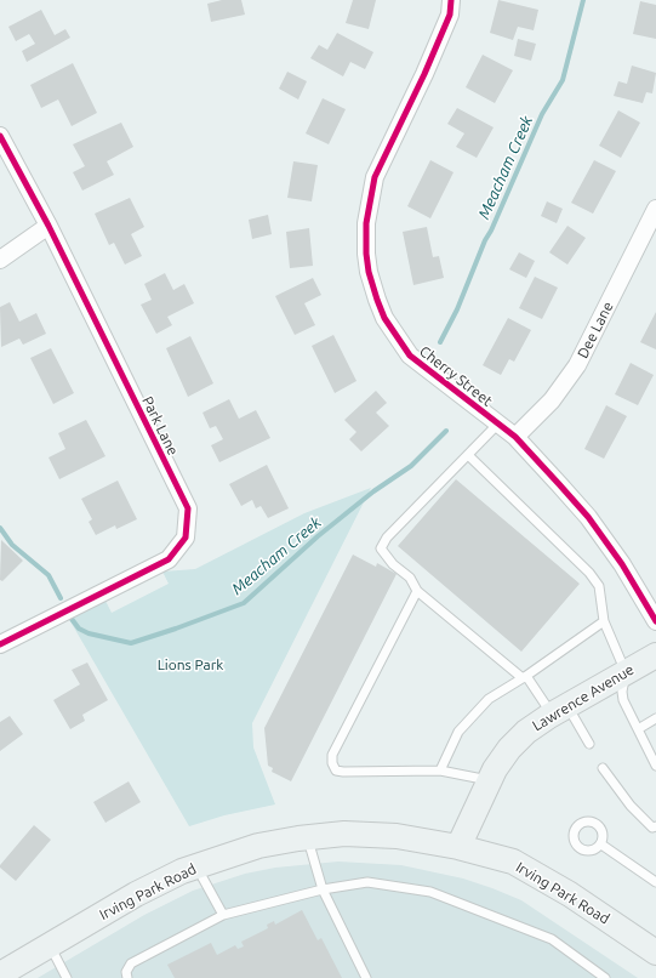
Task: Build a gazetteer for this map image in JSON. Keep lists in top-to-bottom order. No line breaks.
{"streets":{"main road":["Lawrence Avenue","Irving Park Road"],"street":["Dee Lane","Cherry Street","Park Lane"]},"crossings":[["Dee Lane","Cherry Street"],["Lawrence Avenue","Irving Park Road"]],"water":["Meacham Creek"],"parks":["Lions Park"]}
